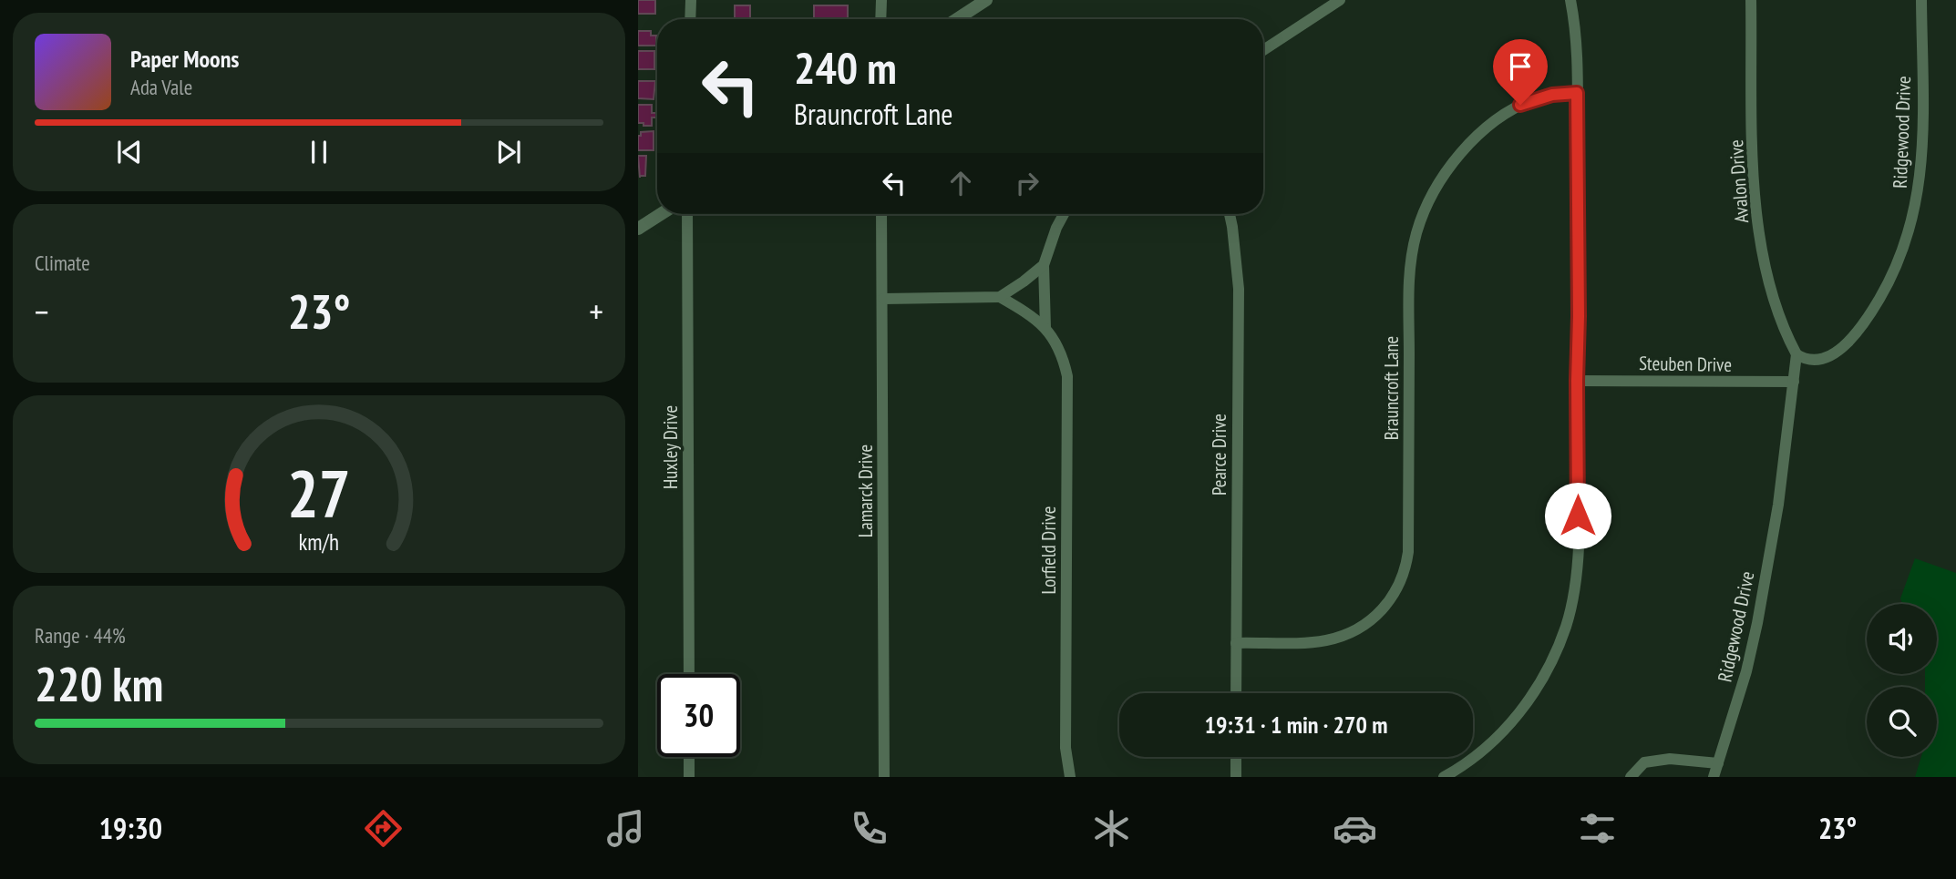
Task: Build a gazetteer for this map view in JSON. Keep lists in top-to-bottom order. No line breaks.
{"streets":{"street":["Ridgewood Drive","Avalon Drive","Steuben Drive","Brauncroft Lane","Huxley Drive","Pearce Drive","Lamarck Drive","Lorfield Drive"]},"crossings":[["Ridgewood Drive","Avalon Drive"],["Ridgewood Drive","Steuben Drive"],["Brauncroft Lane","Pearce Drive"]],"page":{"turn":["240 m","Brauncroft Lane"],"song":["Paper Moons","Ada Vale"],"tile":["Climate",["Range · 44%","220 km"]],"heat":["−","23°","+"],"limit":"30","trip":"19:31 · 1 min · 270 m","tabs":["19:30","23°"],"gauge":["27","km/h"]}}
